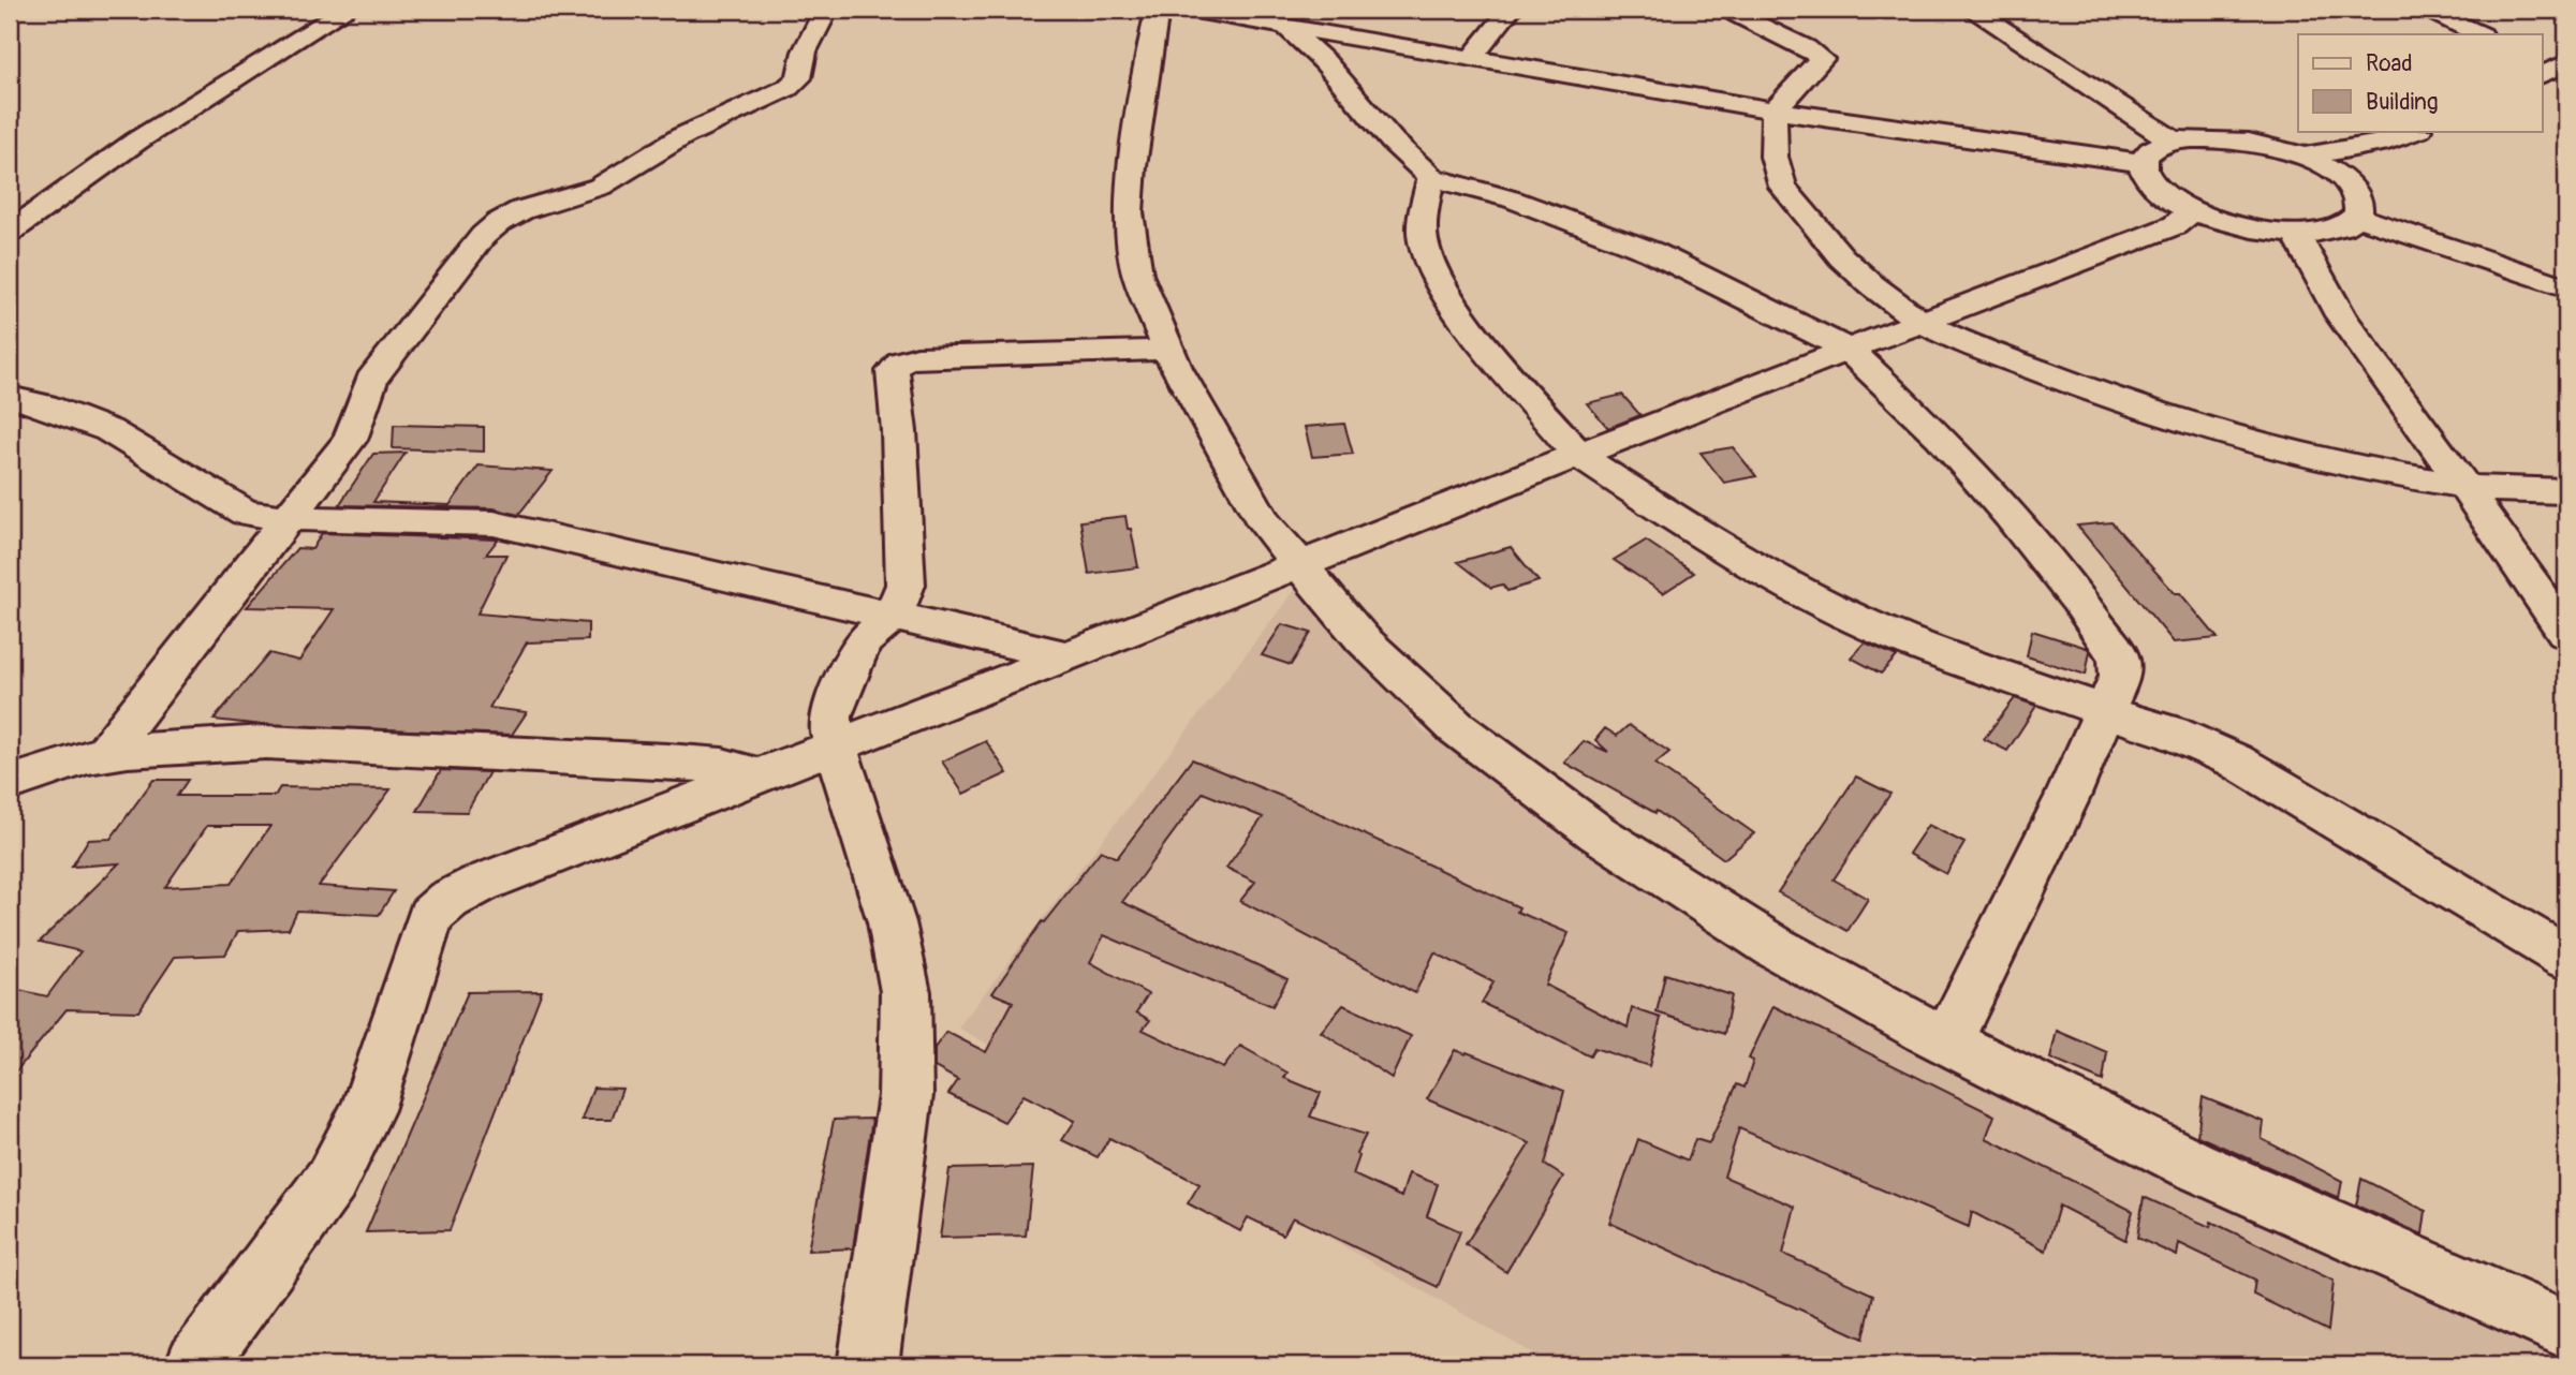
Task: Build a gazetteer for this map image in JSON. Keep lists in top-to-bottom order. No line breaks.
{"legend":["Road","Building"]}
